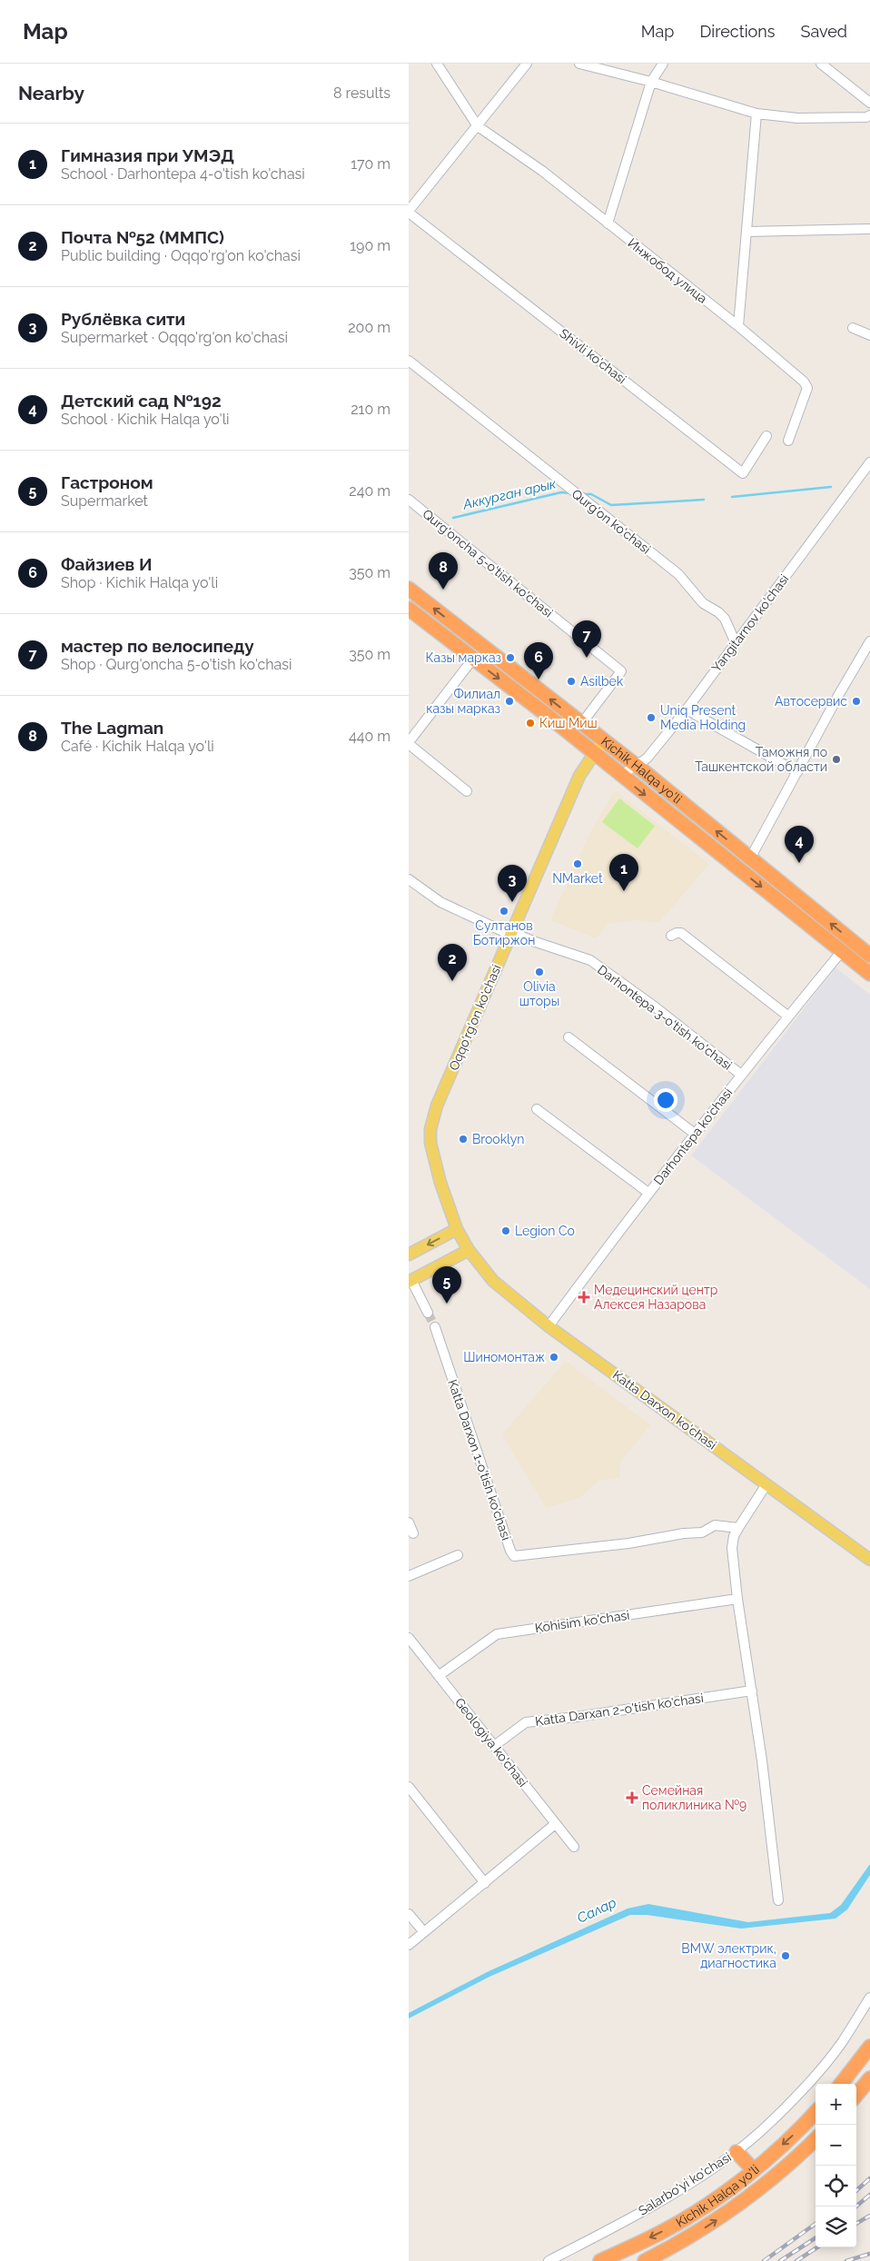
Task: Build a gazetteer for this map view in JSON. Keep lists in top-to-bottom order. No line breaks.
{"streets":{"highway":["Kichik Halqa yo'li"],"main road":["Oqqo'rg'on ko'chasi","Katta Darxon ko'chasi"],"street":["Инжобод улица","Shivli ko'chasi","Qurg'on ko'chasi","Qurg'oncha 5-o'tish ko'chasi","Yangitarnov ko'chasi","Darhontepa 3-o'tish ko'chasi","Darhontepa ko'chasi","Katta Darxon 1-o'tish ko'chasi","Kohisim ko'chasi","Katta Darxan 2-o'tish ko'chasi","Geologiya ko'chasi","Salarbo'yi ko'chasi"]},"crossings":[["Qurg'on ko'chasi","Yangitarnov ko'chasi"],["Qurg'oncha 5-o'tish ko'chasi","Kichik Halqa yo'li"],["Yangitarnov ko'chasi","Kichik Halqa yo'li"],["Kichik Halqa yo'li","Oqqo'rg'on ko'chasi"],["Kichik Halqa yo'li","Darhontepa ko'chasi"],["Oqqo'rg'on ko'chasi","Darhontepa 3-o'tish ko'chasi"],["Oqqo'rg'on ko'chasi","Katta Darxon ko'chasi"],["Darhontepa 3-o'tish ko'chasi","Darhontepa ko'chasi"],["Darhontepa ko'chasi","Katta Darxon ko'chasi"],["Kohisim ko'chasi","Geologiya ko'chasi"],["Katta Darxan 2-o'tish ko'chasi","Geologiya ko'chasi"]],"water":["Аккурган арык","Салар"],"places":{"other":["Казы марказ","Asilbek","Филиал казы марказ","Автосервис","Uniq Present Media Holding","Киш Миш","Таможня по Ташкентской области","NMarket","Султанов Ботиржон","Olivia шторы","Brooklyn","Legion Co","Шиномонтаж","BMW электрик, диагностика"],"health":["Медецинский центр Алексея Назарова","Семейная поликлиника №9"]},"page":{"header":"Map","nav":["Map","Directions","Saved"],"heading":["Nearby","8 results"],"list":[{"mark":"1","name":"Гимназия при УМЭД","note":"School · Darhontepa 4-o'tish ko'chasi","value":"170 m"},{"mark":"2","name":"Почта №52 (ММПС)","note":"Public building · Oqqo'rg'on ko'chasi","value":"190 m"},{"mark":"3","name":"Рублёвка сити","note":"Supermarket · Oqqo'rg'on ko'chasi","value":"200 m"},{"mark":"4","name":"Детский сад №192","note":"School · Kichik Halqa yo'li","value":"210 m"},{"mark":"5","name":"Гастроном","note":"Supermarket","value":"240 m"},{"mark":"6","name":"Файзиев И","note":"Shop · Kichik Halqa yo'li","value":"350 m"},{"mark":"7","name":"мастер по велосипеду","note":"Shop · Qurg'oncha 5-o'tish ko'chasi","value":"350 m"},{"mark":"8","name":"The Lagman","note":"Café · Kichik Halqa yo'li","value":"440 m"}],"pins":["8","7","6","4","1","3","2","5"],"map_buttons":["+","−"]}}
